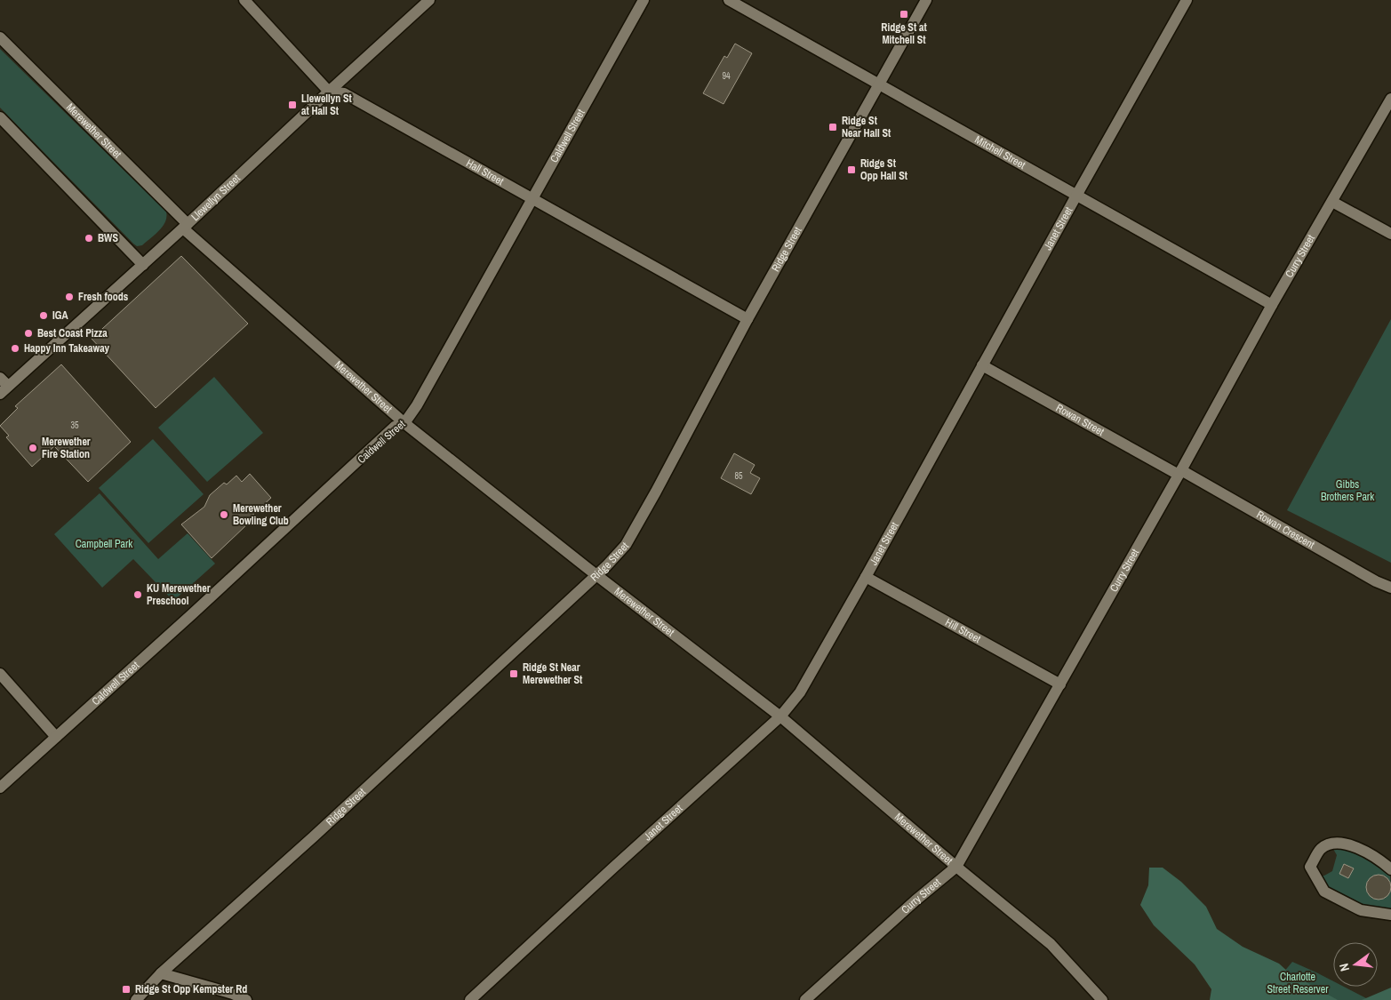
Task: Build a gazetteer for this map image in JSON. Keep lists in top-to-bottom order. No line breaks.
{"streets":{"street":["Merewether Street","Caldwell Street","Mitchell Street","Hall Street","Llewellyn Street","Janet Street","Ridge Street","Curry Street","Rowan Street","Rowan Crescent","Hill Street"]},"crossings":[["Merewether Street","Caldwell Street"],["Merewether Street","Llewellyn Street"],["Merewether Street","Janet Street"],["Merewether Street","Ridge Street"],["Merewether Street","Curry Street"],["Caldwell Street","Hall Street"],["Mitchell Street","Janet Street"],["Mitchell Street","Ridge Street"],["Mitchell Street","Curry Street"],["Hall Street","Llewellyn Street"],["Hall Street","Ridge Street"],["Janet Street","Rowan Street"],["Janet Street","Hill Street"],["Curry Street","Rowan Street"],["Curry Street","Rowan Crescent"],["Curry Street","Hill Street"],["Rowan Street","Rowan Crescent"]],"parks":["Gibbs Brothers Park","Campbell Park","Charlotte Street Reserver"],"places":{"transit":["Ridge St at Mitchell St","Llewellyn St at Hall St","Ridge St Near Hall St","Ridge St Opp Hall St","Ridge St Near Merewether St","Ridge St Opp Kempster Rd"],"other":["BWS","Fresh foods","IGA","Best Coast Pizza","Happy Inn Takeaway","Merewether Fire Station","Merewether Bowling Club","KU Merewether Preschool"]},"house_numbers":["94","35","85"],"north":"left"}
